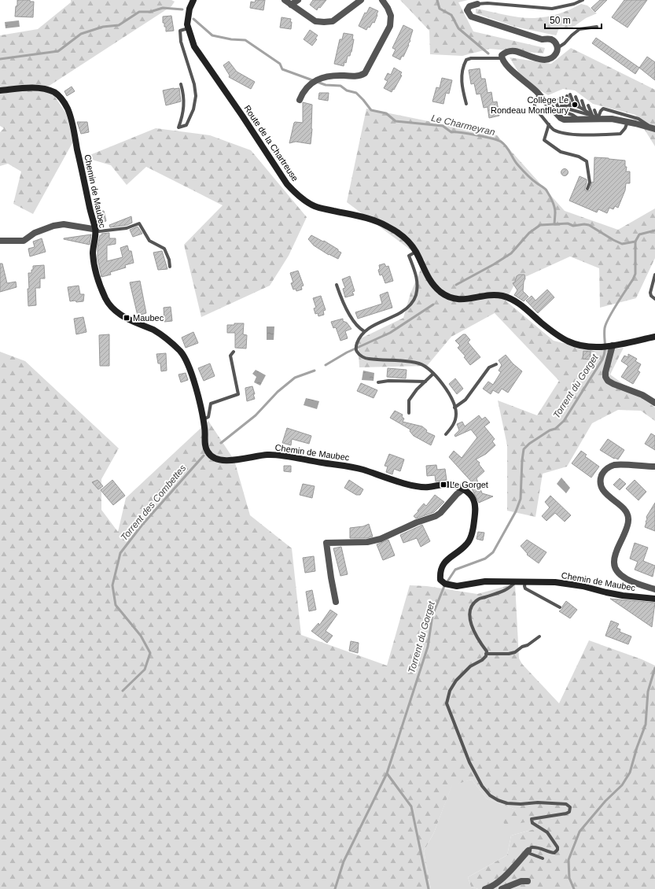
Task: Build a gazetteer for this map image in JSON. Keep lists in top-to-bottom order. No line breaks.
{"streets":{"street":["Route de la Chartreuse","Chemin de Maubec"]},"water":["Le Charmeyran","Torrent du Gorget","Torrent des Combettes"],"places":{"other":["Collège Le Rondeau Montfleury"],"transit":["Maubec","Le Gorget"]},"scale_bar":"50 m"}
